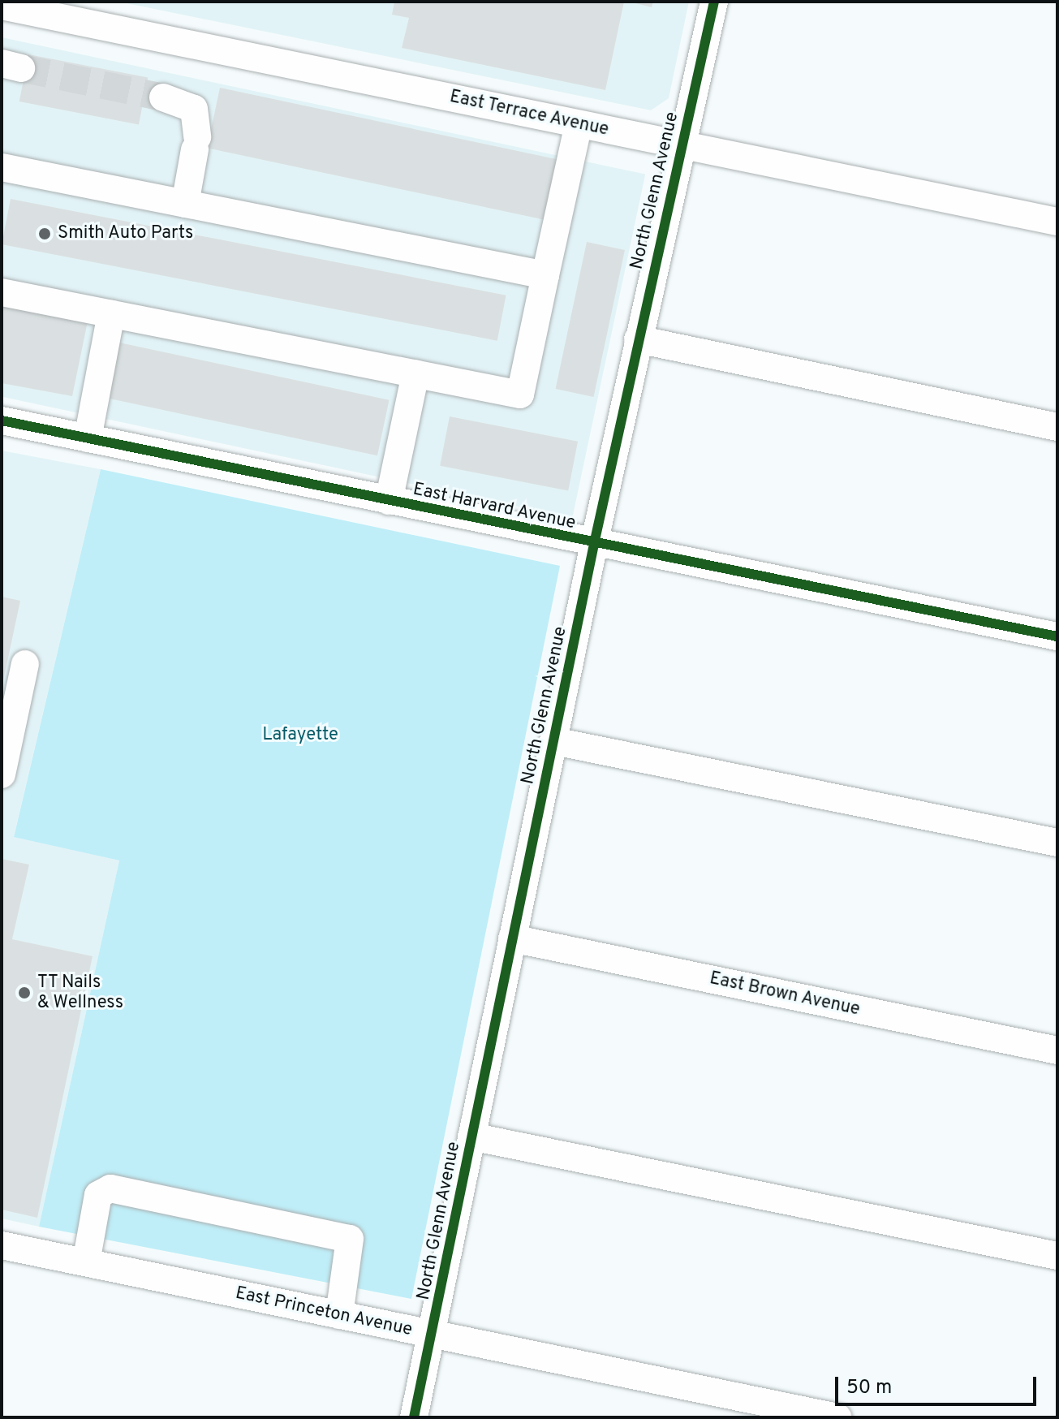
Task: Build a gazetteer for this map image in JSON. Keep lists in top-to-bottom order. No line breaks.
{"streets":{"street":["East Terrace Avenue","North Glenn Avenue","East Harvard Avenue","East Brown Avenue","East Princeton Avenue"]},"crossings":[["East Terrace Avenue","North Glenn Avenue"],["North Glenn Avenue","East Harvard Avenue"],["North Glenn Avenue","East Brown Avenue"],["North Glenn Avenue","East Princeton Avenue"]],"parks":["Lafayette"],"places":["Smith Auto Parts","TT Nails & Wellness"],"scale_bar":"50 m"}
